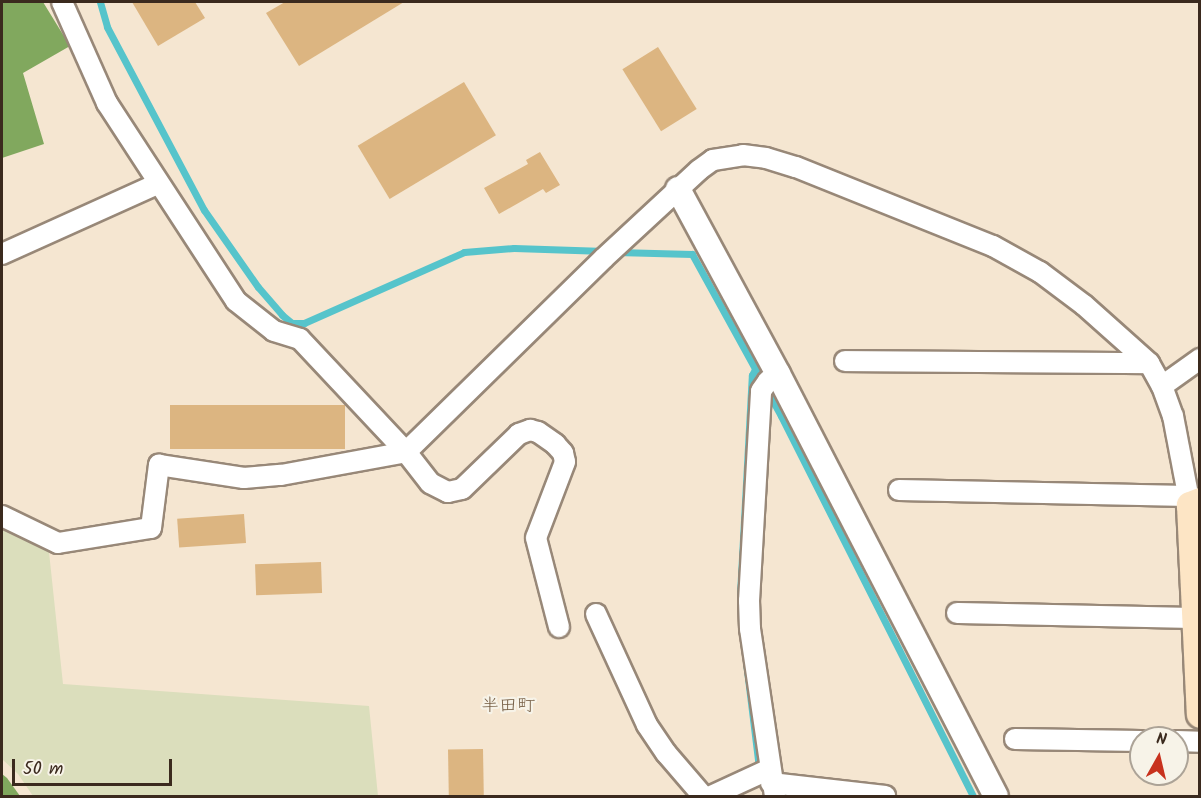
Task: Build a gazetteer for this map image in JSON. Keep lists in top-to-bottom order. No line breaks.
{"districts":["半田町"],"scale_bar":"50 m","north":"top"}
